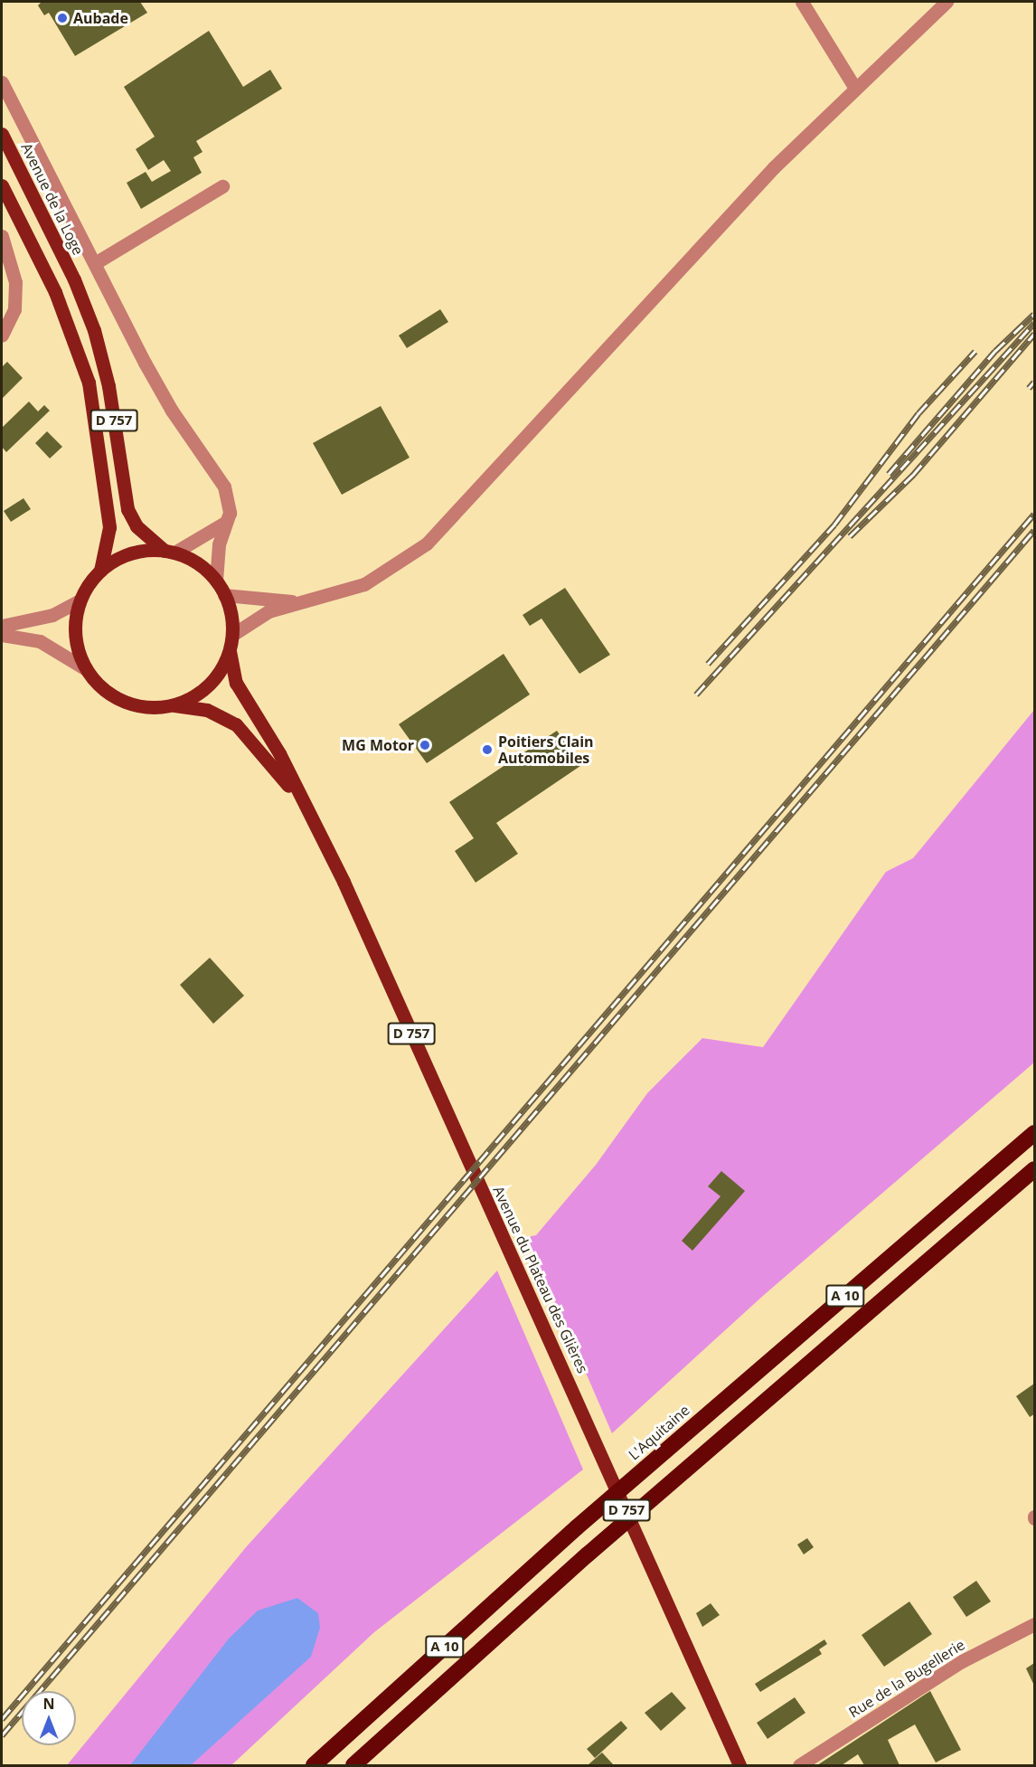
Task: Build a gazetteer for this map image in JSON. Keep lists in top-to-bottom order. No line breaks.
{"streets":{"highway":["A 10","L'Aquitaine"],"main road":["Avenue de la Loge","D 757","Avenue du Plateau des Glières"],"street":["Rue de la Bugellerie"]},"crossings":[["Avenue de la Loge","D 757"],["Avenue de la Loge","Avenue du Plateau des Glières"],["D 757","Avenue du Plateau des Glières"]],"places":["Aubade","MG Motor","Poitiers Clain Automobiles"],"north":"top"}
